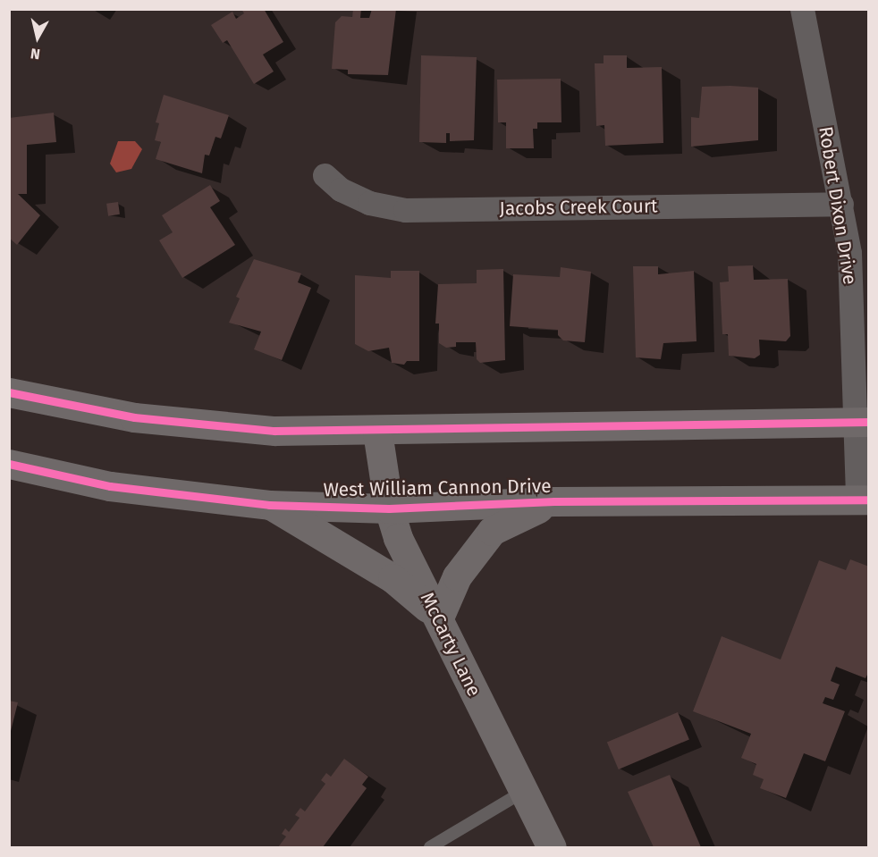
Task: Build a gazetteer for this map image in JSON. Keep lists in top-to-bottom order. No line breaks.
{"streets":{"main road":["West William Cannon Drive","McCarty Lane"],"street":["Robert Dixon Drive","Jacobs Creek Court"]},"crossings":[["Robert Dixon Drive","Jacobs Creek Court"],["Robert Dixon Drive","West William Cannon Drive"],["West William Cannon Drive","McCarty Lane"]],"north":"bottom"}
